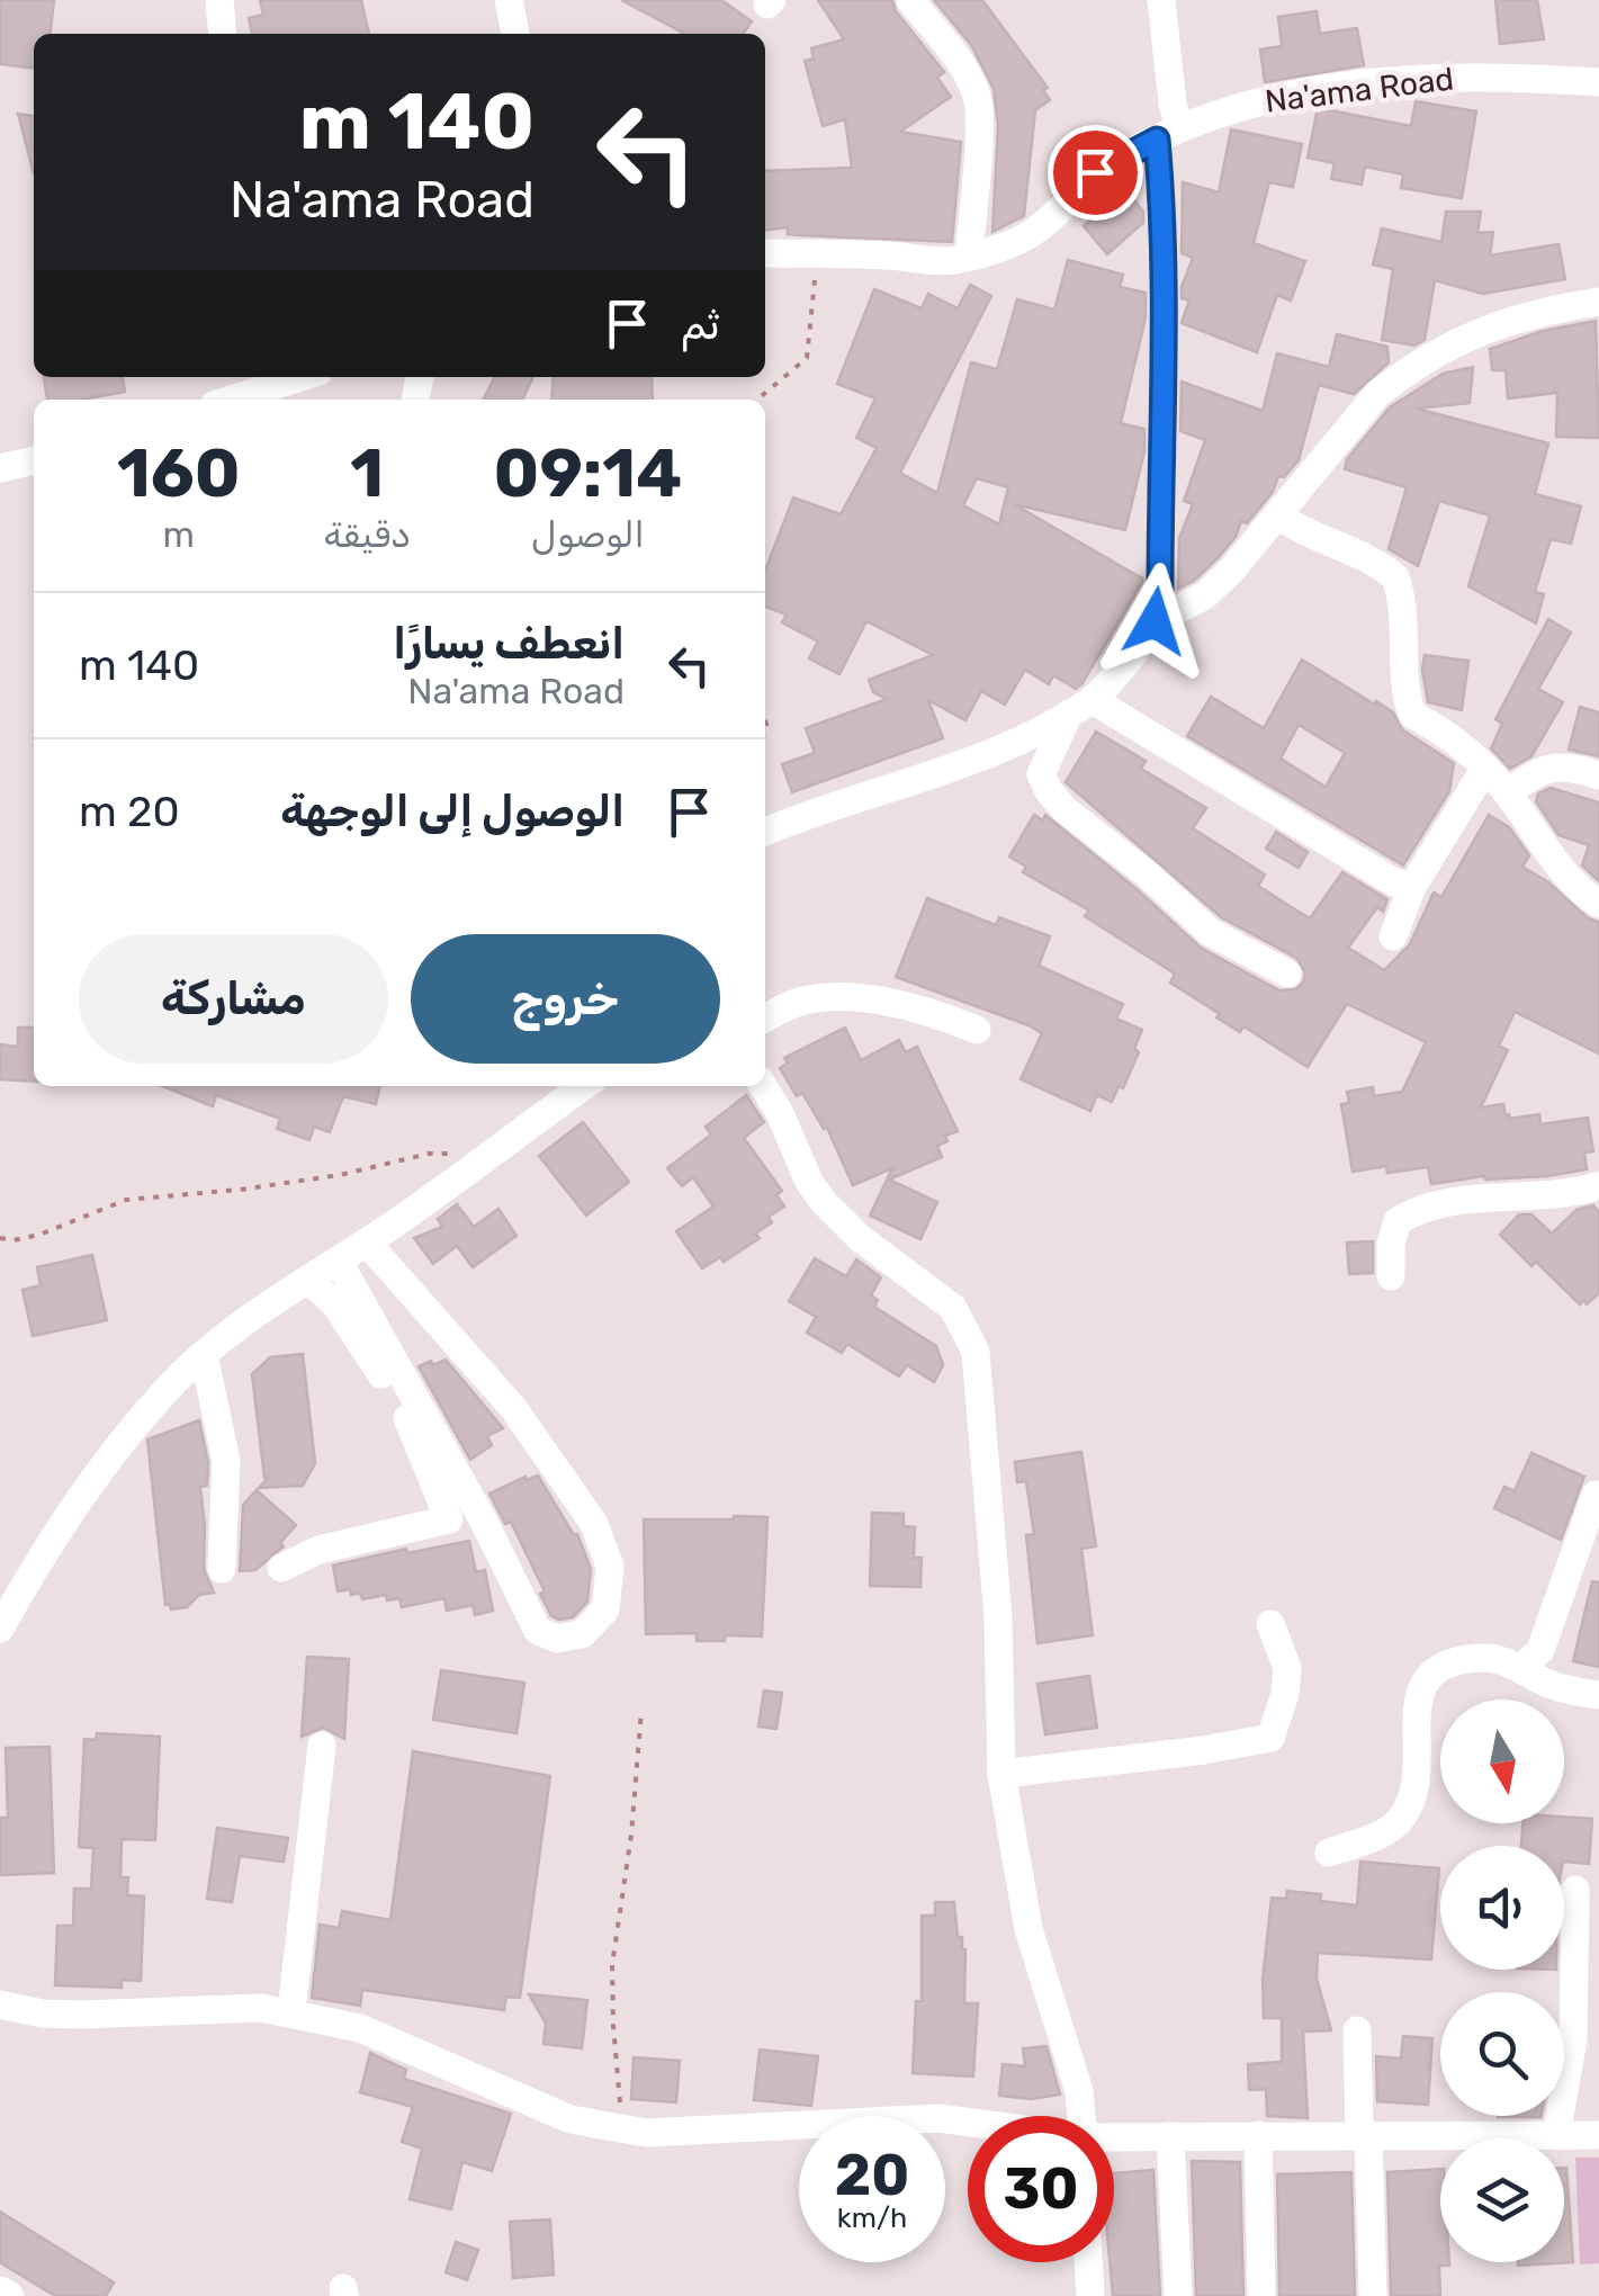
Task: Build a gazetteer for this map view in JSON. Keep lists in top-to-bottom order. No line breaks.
{"streets":{"street":["Na'ama Road"]},"north":"bottom","page":{"turn":["140 m","Na'ama Road"],"then":"ثم","eta":["09:14","الوصول","1","دقيقة","160","m"],"list":[{"name":"انعطف يسارًا","note":"Na'ama Road","value":"140 m"},{"name":"الوصول إلى الوجهة","value":"20 m"}],"buttons":["خروج","مشاركة"],"speed":"20 km/h","limit":"30"}}
